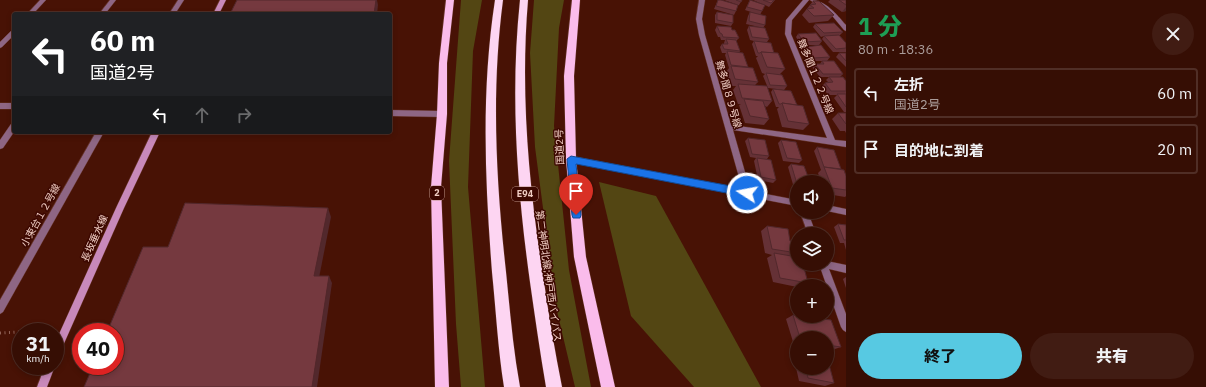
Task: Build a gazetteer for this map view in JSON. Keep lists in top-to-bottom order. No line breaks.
{"streets":{"highway":["国道2号","2","E94","第二神明北線;神戸西バイパス"],"main road":["長坂垂水線"],"street":["舞多聞１２２号線","舞多聞８９号線","小束台１２号線"]},"page":{"heading":["1 分","80 m · 18:36"],"turn":["60 m","国道2号"],"list":[{"name":"左折","note":"国道2号","value":"60 m"},{"name":"目的地に到着","value":"20 m"}],"map_buttons":["+","−"],"speed":"31 km/h","limit":"40","buttons":["終了","共有"]}}
